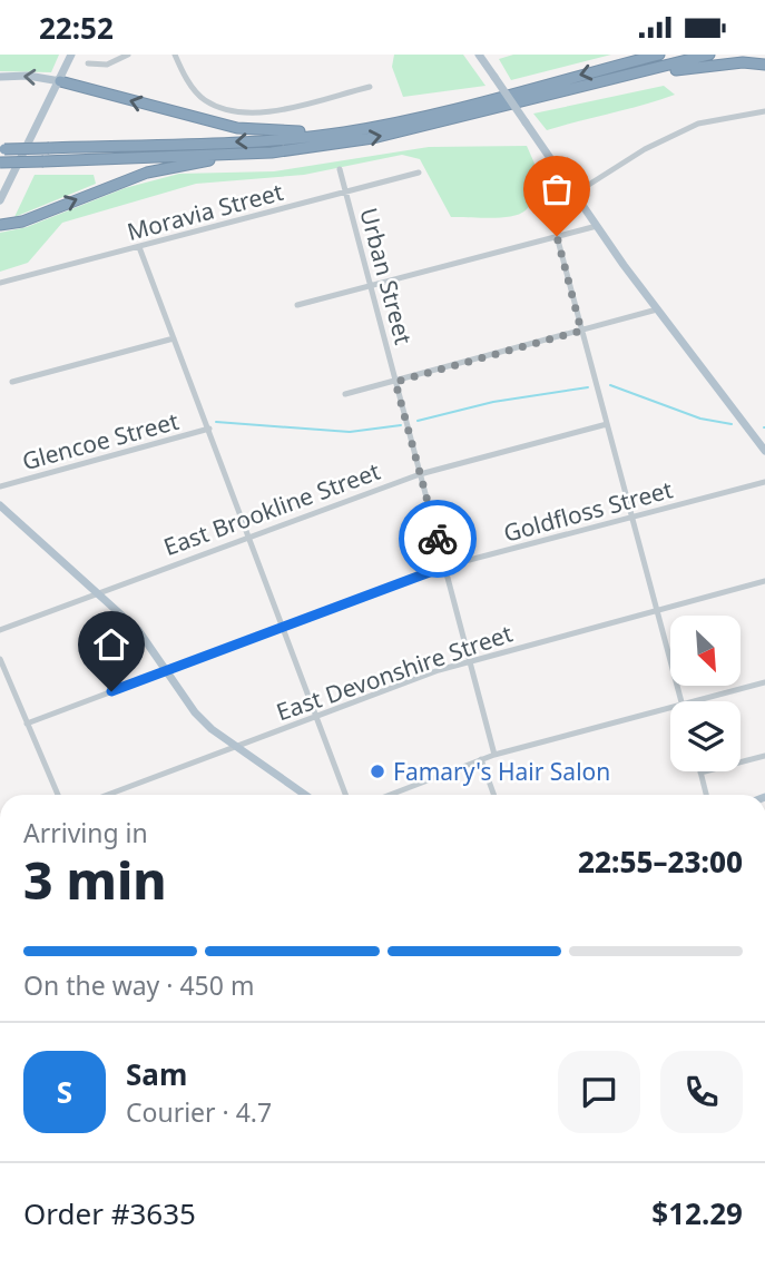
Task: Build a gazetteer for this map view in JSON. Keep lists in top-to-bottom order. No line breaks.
{"streets":{"street":["Moravia Street","Urban Street","Glencoe Street","East Brookline Street","Goldfloss Street","East Devonshire Street"]},"crossings":[["Moravia Street","Urban Street"],["Urban Street","East Brookline Street"],["Urban Street","Goldfloss Street"],["Urban Street","East Devonshire Street"]],"places":["Famary's Hair Salon"],"north":"bottom right","page":{"status":"22:52","heading":["3 min","Arriving in","22:55–23:00"],"panel":["Sam","Courier · 4.7","Order #3635","$12.29"],"bar":"On the way · 450 m","round":"S"}}
